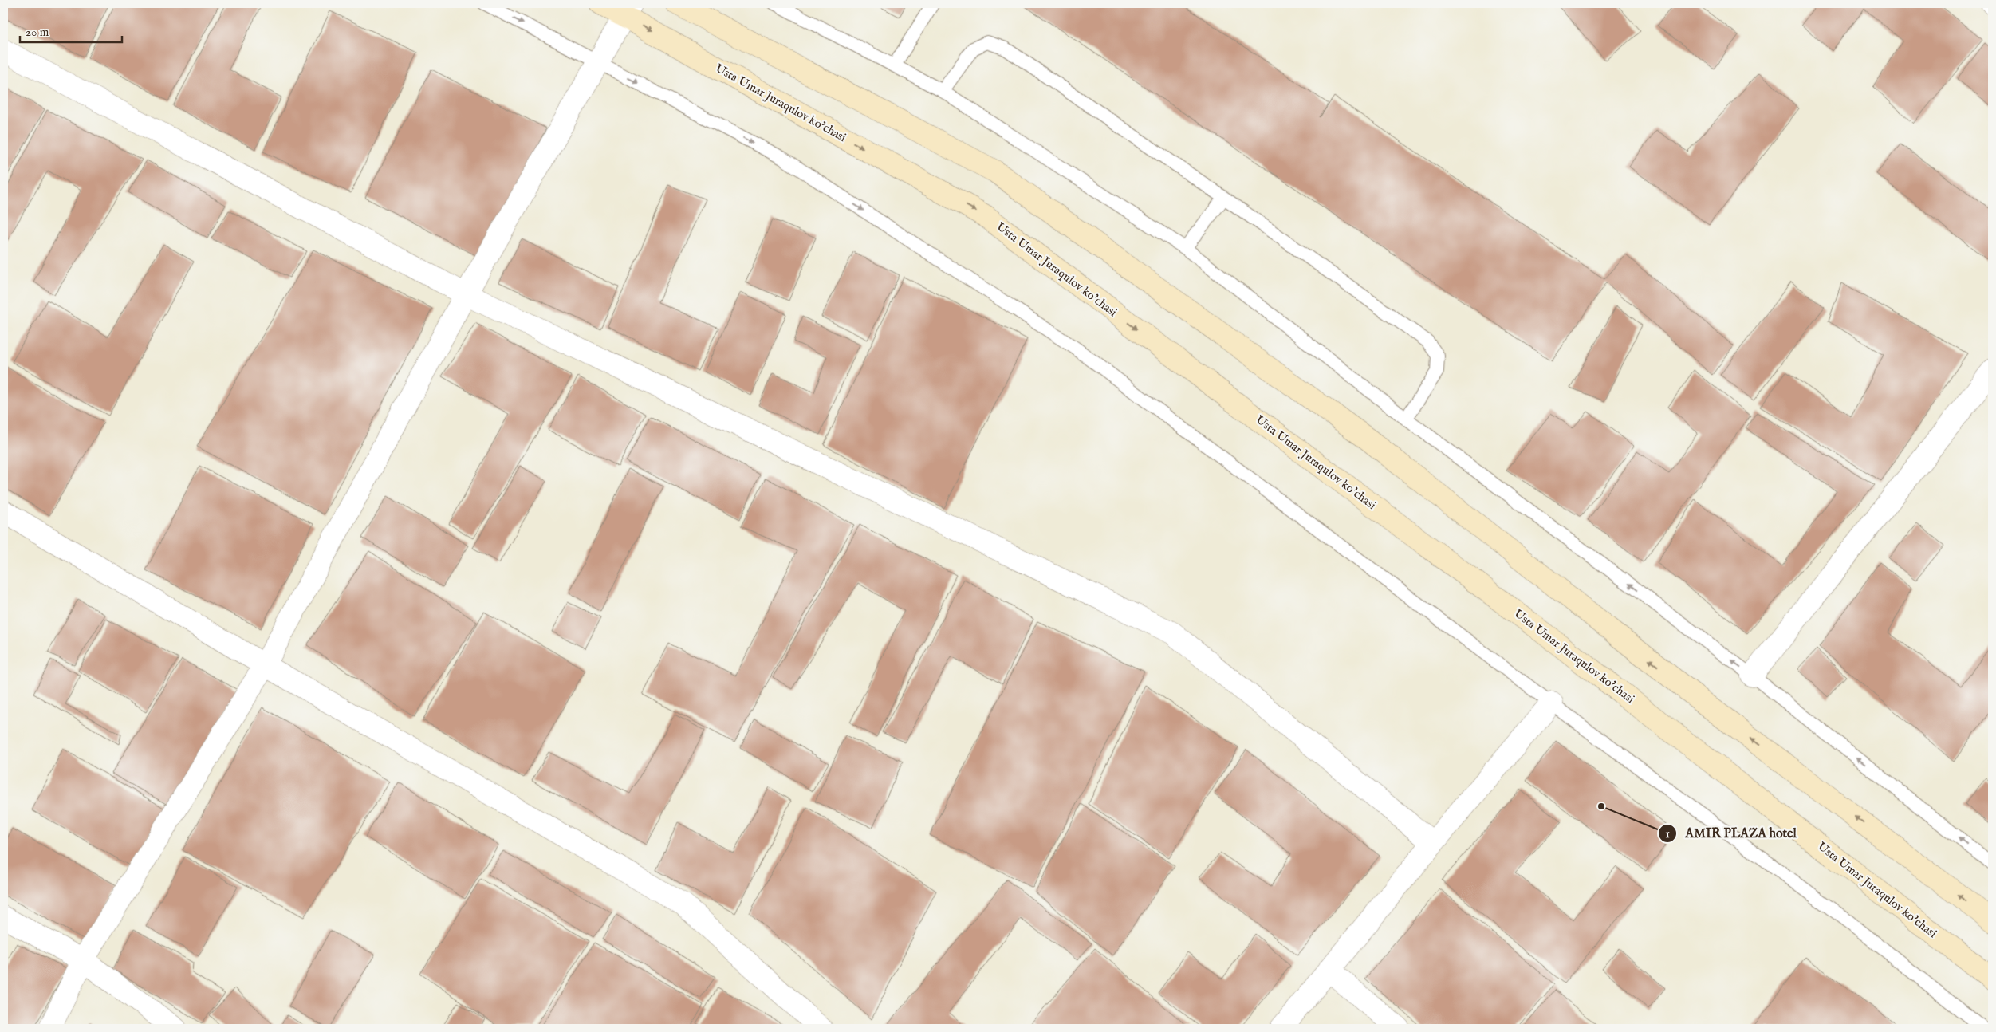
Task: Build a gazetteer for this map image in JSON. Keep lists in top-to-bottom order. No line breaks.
{"streets":{"main road":["Usta Umar Juraqulov ko'chasi"]},"places":["AMIR PLAZA hotel"],"scale_bar":"20 m"}
